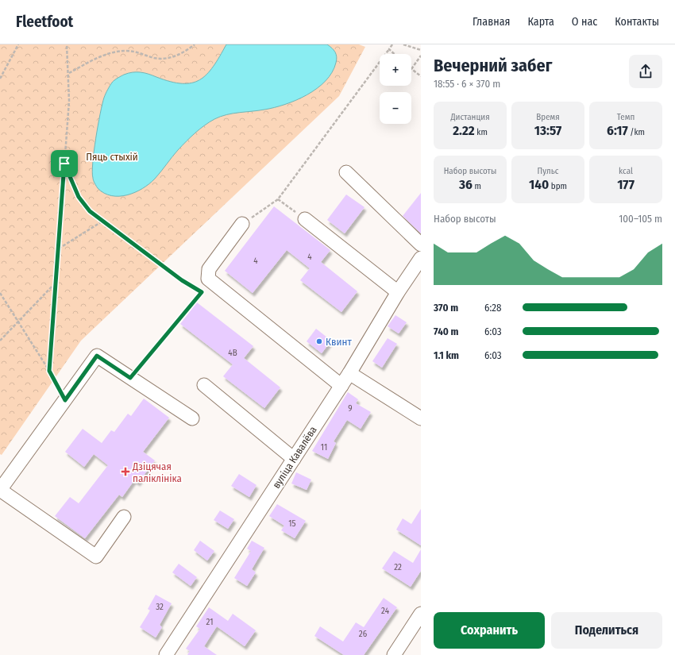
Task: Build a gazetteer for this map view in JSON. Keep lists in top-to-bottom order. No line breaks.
{"streets":{"street":["вуліца Кавалёва"]},"parks":["Пяць стыхій"],"places":{"other":["Квинт"],"health":["Дзіцячая паліклініка"]},"house_numbers":["4","4","4В","9","11","15","22","32","24","21","26"],"page":{"header":"Fleetfoot","nav":["Главная","Карта","О нас","Контакты"],"heading":["Вечерний забег","18:55 · 6 × 370 m"],"map_buttons":["+","−"],"stats":[["Дистанция","2.22 km"],["Время","13:57"],["Темп","6:17 /km"],["Набор высоты","36 m"],["Пульс","140 bpm"],["kcal","177"]],"chart":["Набор высоты","100–105 m"],"list":[{"name":"370 m","note":"6:28"},{"name":"740 m","note":"6:03"},{"name":"1.1 km","note":"6:03"}],"buttons":["Сохранить","Поделиться"]}}
